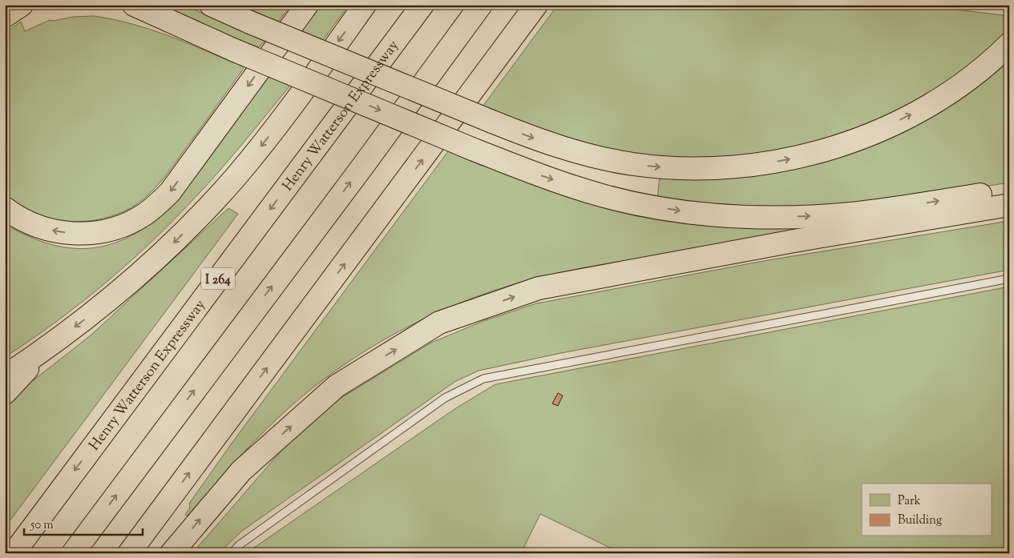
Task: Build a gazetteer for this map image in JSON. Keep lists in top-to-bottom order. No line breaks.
{"streets":{"highway":["Henry Watterson Expressway","I 264"]},"legend":["Park","Building"],"scale_bar":"50 m"}
